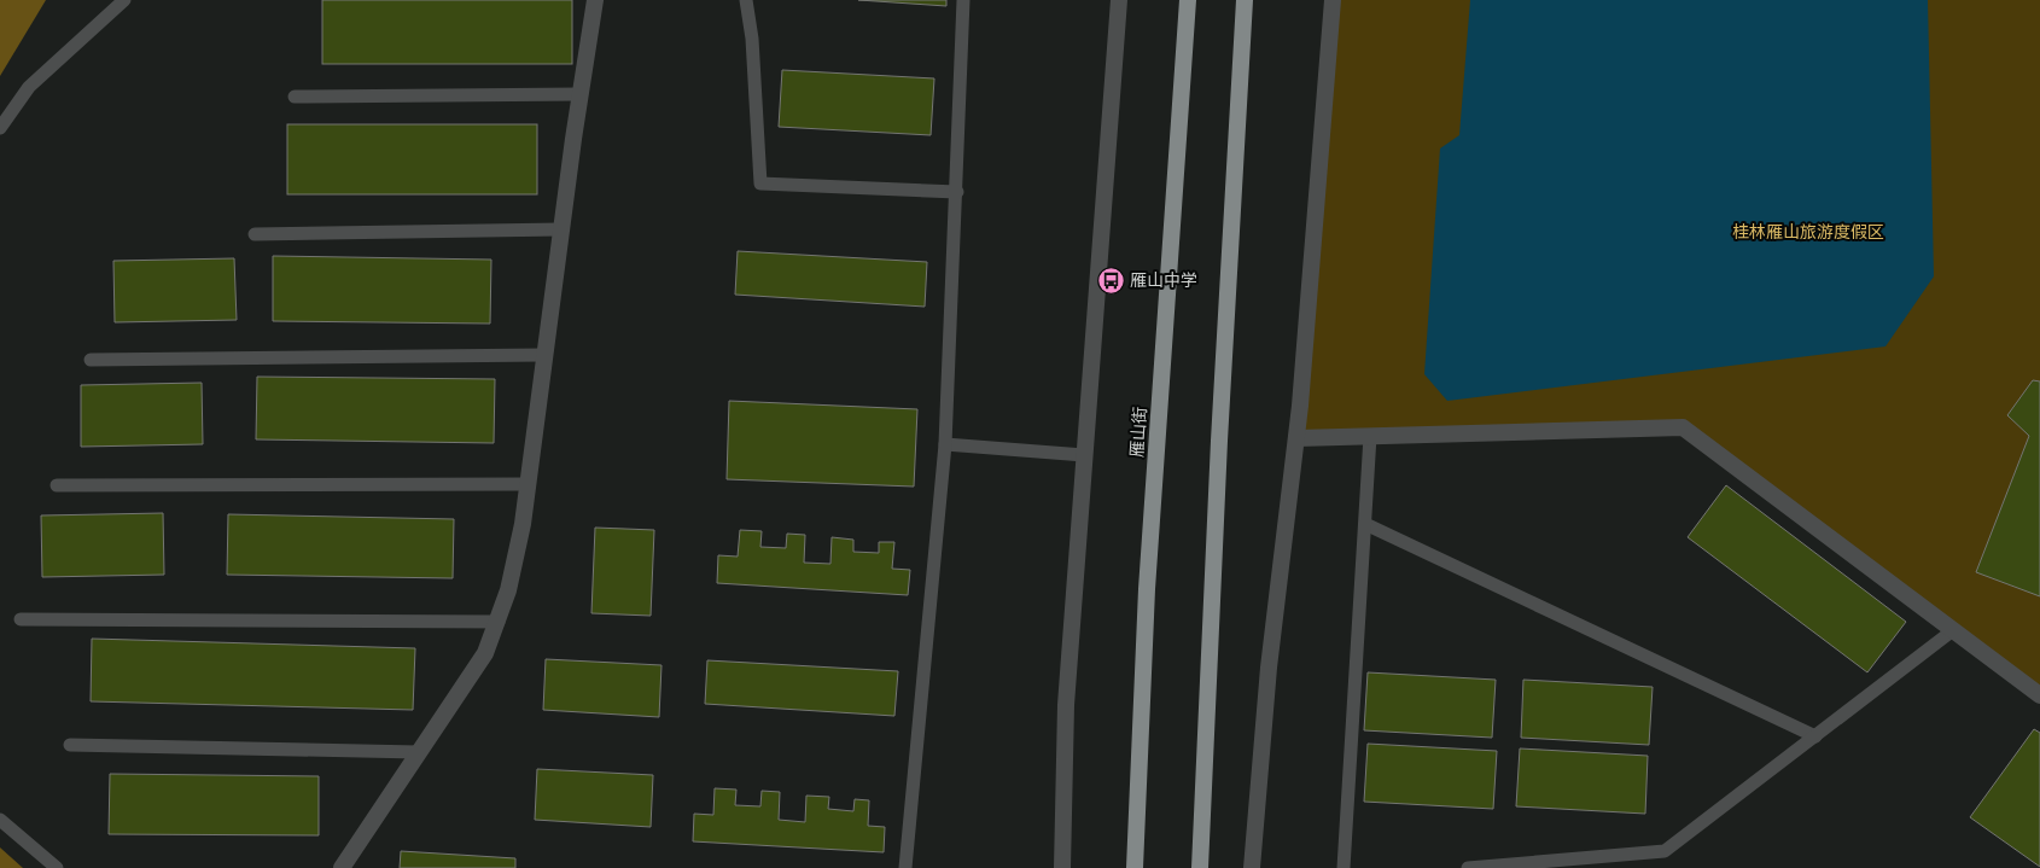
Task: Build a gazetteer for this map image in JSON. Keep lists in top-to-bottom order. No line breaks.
{"streets":{"highway":["雁山街"]},"parks":["桂林雁山旅游度假区"],"places":{"bus stop":["雁山中学"]}}
